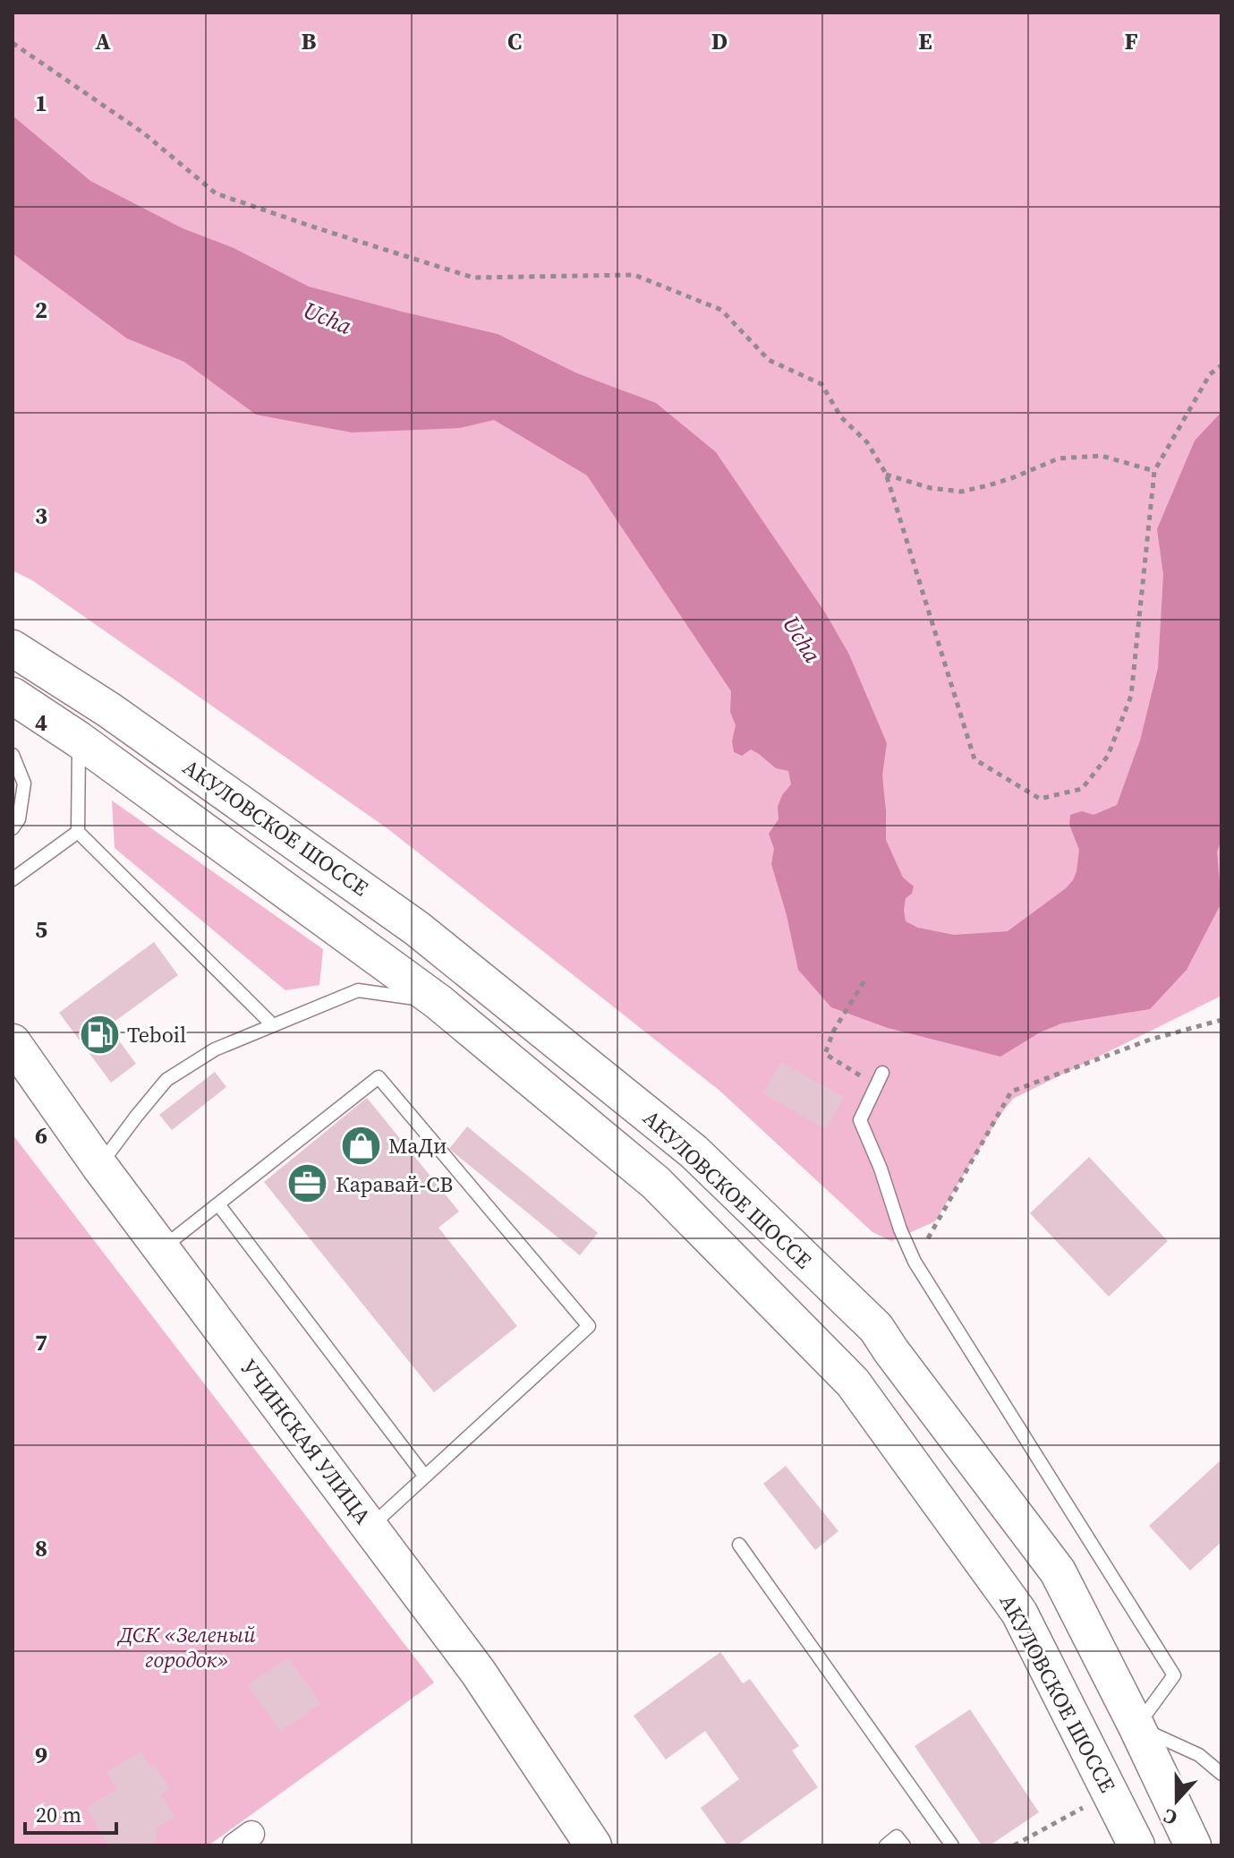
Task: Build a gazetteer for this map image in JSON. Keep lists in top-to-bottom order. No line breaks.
{"streets":{"main road":["АКУЛОВСКОЕ ШОССЕ","УЧИНСКАЯ УЛИЦА"]},"water":["Ucha"],"parks":["ДСК «Зеленый городок»"],"places":{"fuel station":["Teboil"],"shop":["МаДи"],"office":["Каравай-СВ"]},"scale_bar":"20 m","north":"bottom","grid":{"columns":["A","B","C","D","E","F"],"rows":["1","2","3","4","5","6","7","8","9"]}}
